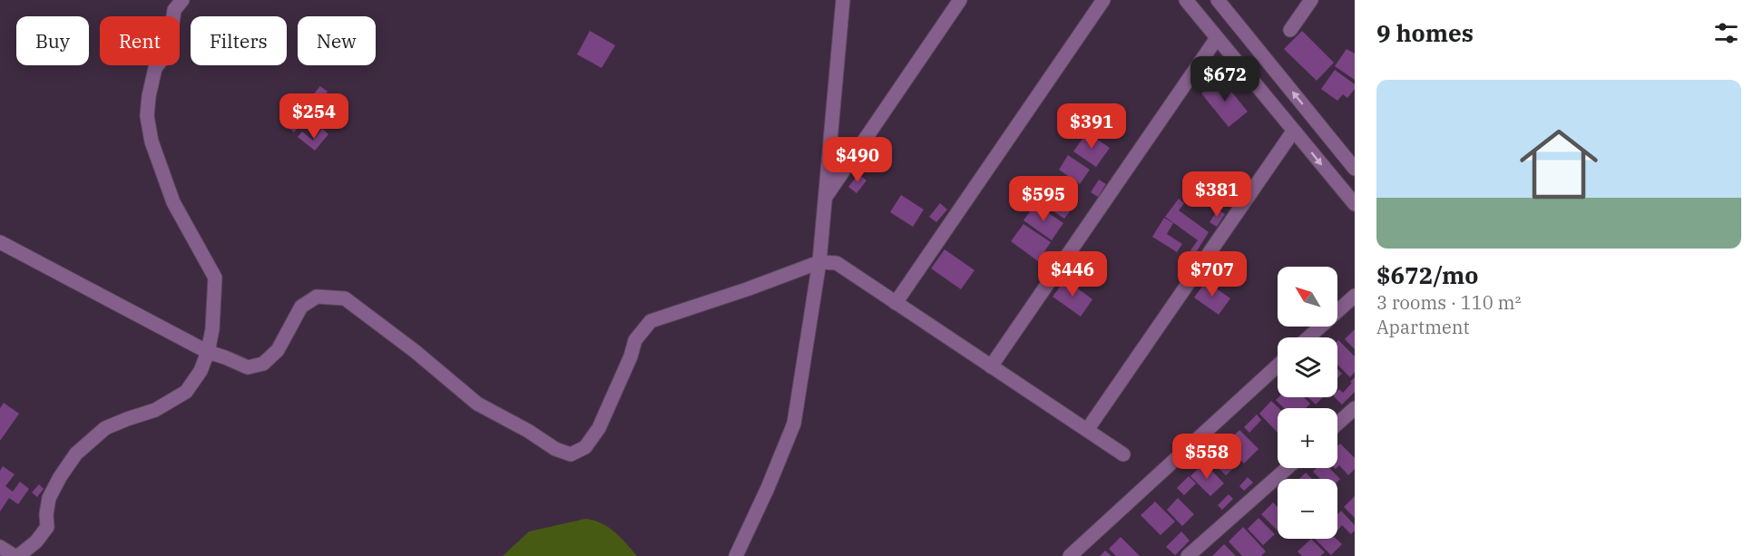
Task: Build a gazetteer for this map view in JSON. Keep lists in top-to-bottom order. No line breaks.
{"north":"top left","page":{"heading":"9 homes","chip":["Buy","Rent","Filters","New"],"price":["$672","$254","$391","$490","$381","$595","$446","$707","$558"],"list":[{"name":"$672/mo","note":"3 rooms · 110 m² · Apartment"}],"map_buttons":["+","−"]}}
